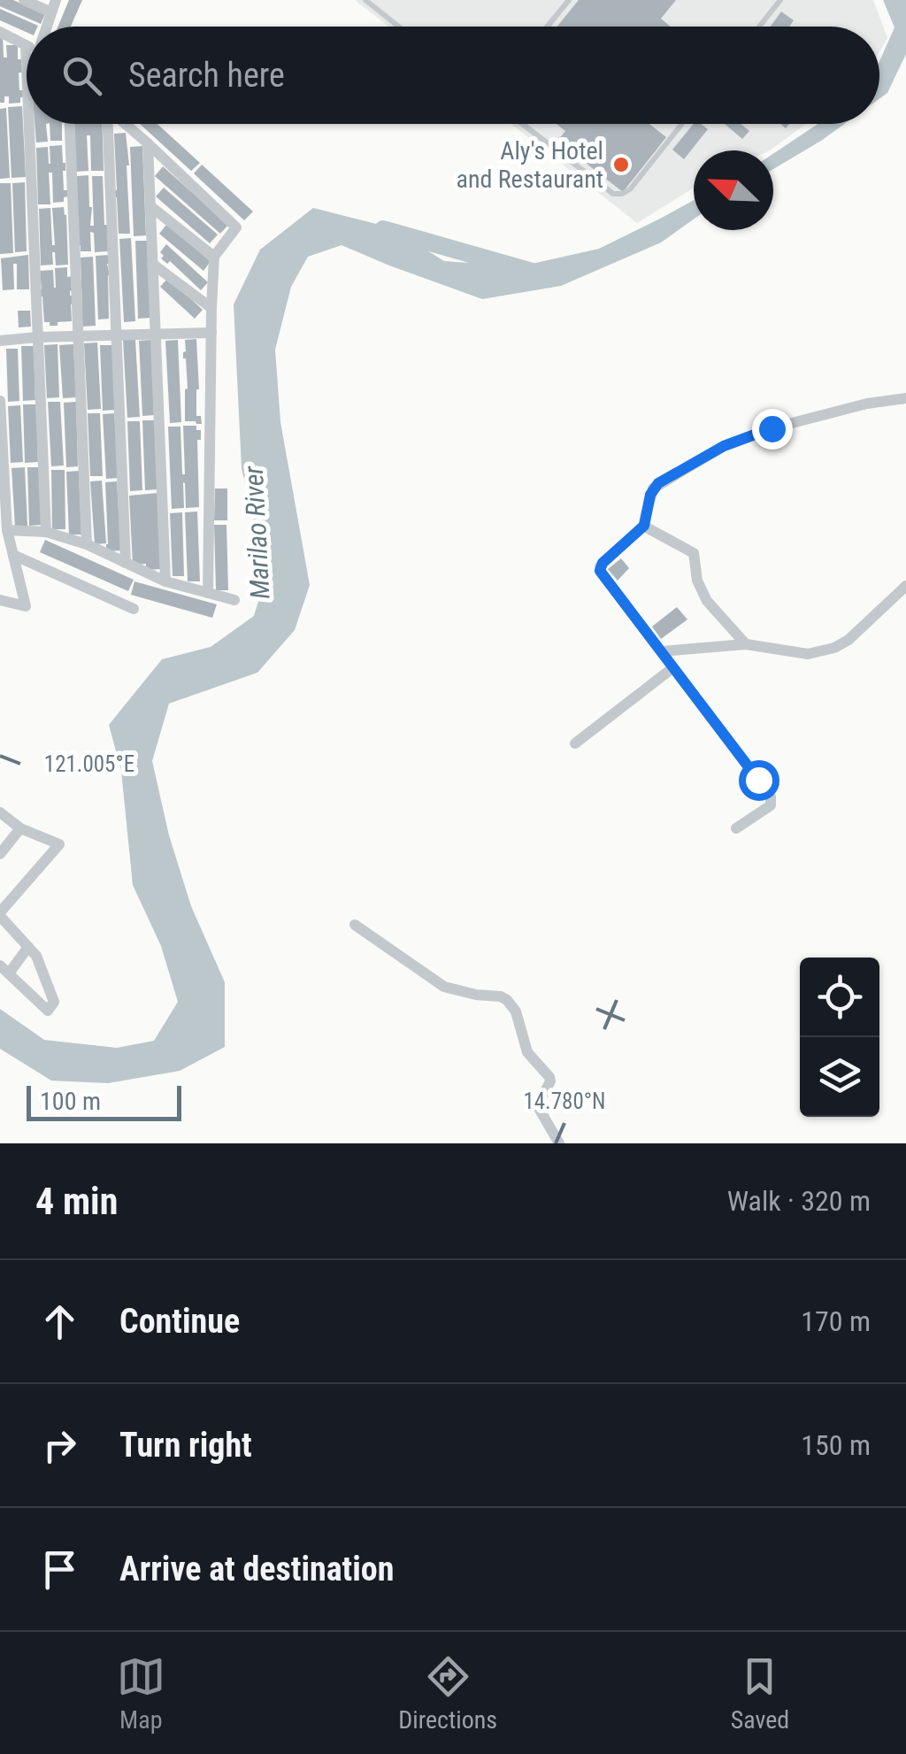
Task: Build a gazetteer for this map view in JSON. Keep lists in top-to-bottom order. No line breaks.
{"water":["Marilao River"],"places":["Aly's Hotel and Restaurant"],"scale_bar":"100 m","north":"top left","page":{"search":"Search here","scale":"100 m","heading":["4 min","Walk · 320 m"],"list":[["Continue","170 m"],["Turn right","150 m"],"Arrive at destination"],"nav":["Map","Directions","Saved"]},"coordinates":["121.005°E","14.780°N"]}
